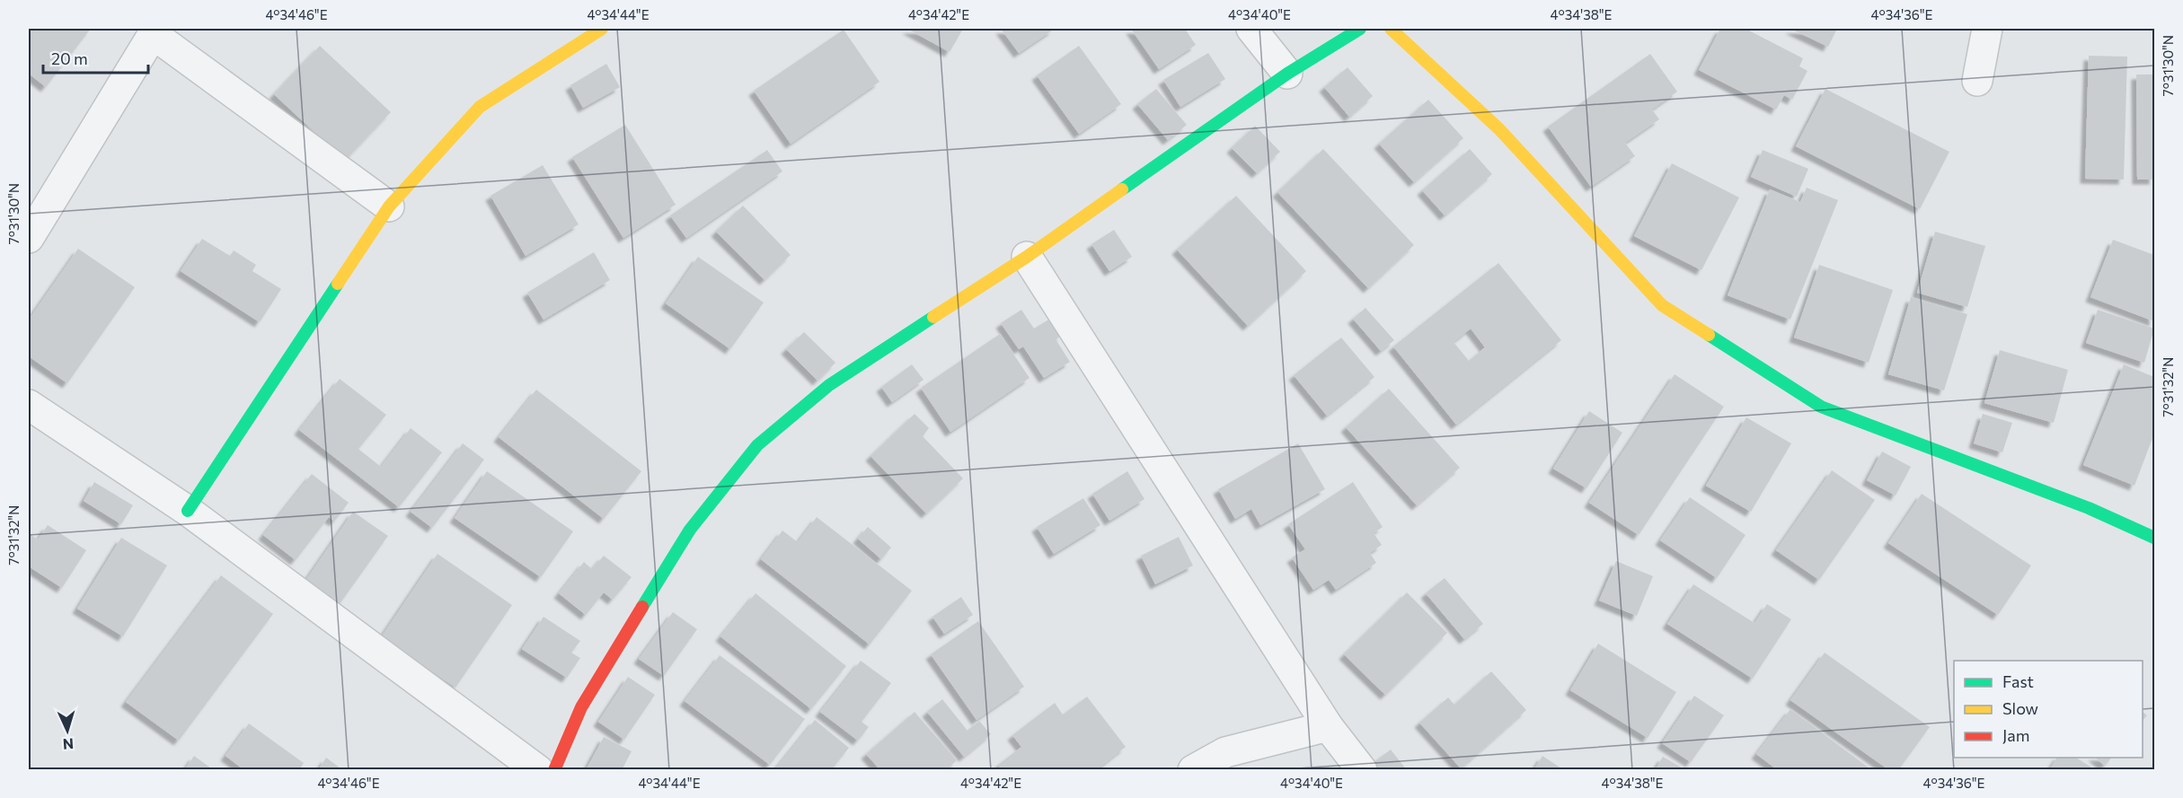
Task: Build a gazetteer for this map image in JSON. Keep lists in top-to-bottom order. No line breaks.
{"legend":["Fast","Slow","Jam"],"scale_bar":"20 m","north":"bottom","coordinates":["4°34'46\"E","4°34'44\"E","4°34'42\"E","4°34'40\"E","4°34'38\"E","4°34'36\"E","7°31'30\"N","7°31'32\"N"]}
